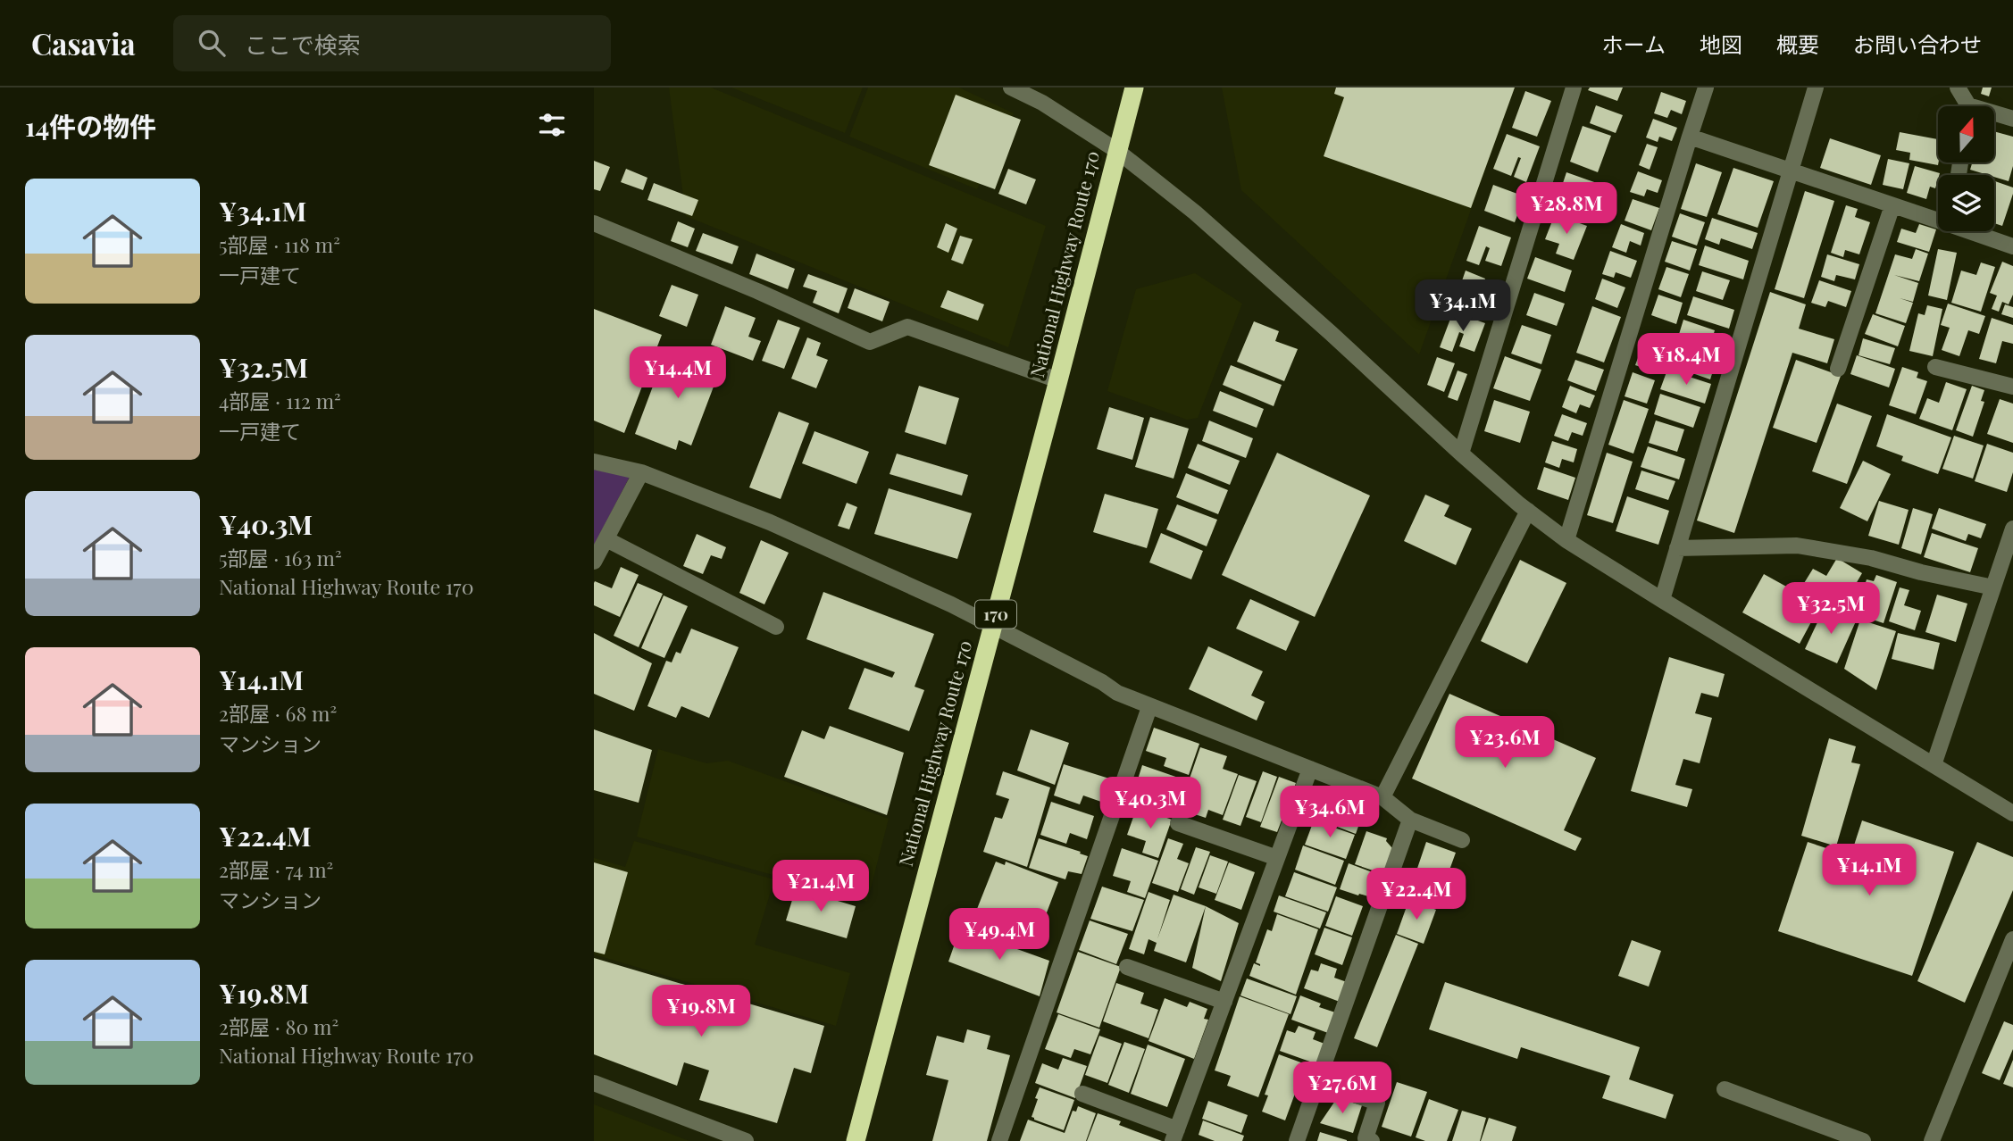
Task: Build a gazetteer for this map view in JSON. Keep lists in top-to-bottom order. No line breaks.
{"streets":{"highway":["National Highway Route 170","170"]},"north":"top","page":{"header":"Casavia","search":"ここで検索","nav":["ホーム","地図","概要","お問い合わせ"],"heading":"14件の物件","list":[{"name":"¥34.1M","note":"5部屋 · 118 m² · 一戸建て"},{"name":"¥32.5M","note":"4部屋 · 112 m² · 一戸建て"},{"name":"¥40.3M","note":"5部屋 · 163 m² · National Highway Route 170"},{"name":"¥14.1M","note":"2部屋 · 68 m² · マンション"},{"name":"¥22.4M","note":"2部屋 · 74 m² · マンション"},{"name":"¥19.8M","note":"2部屋 · 80 m² · National Highway Route 170"}],"price":["¥28.8M","¥34.1M","¥18.4M","¥14.4M","¥32.5M","¥23.6M","¥40.3M","¥34.6M","¥14.1M","¥21.4M","¥22.4M","¥49.4M","¥19.8M","¥27.6M"]}}
